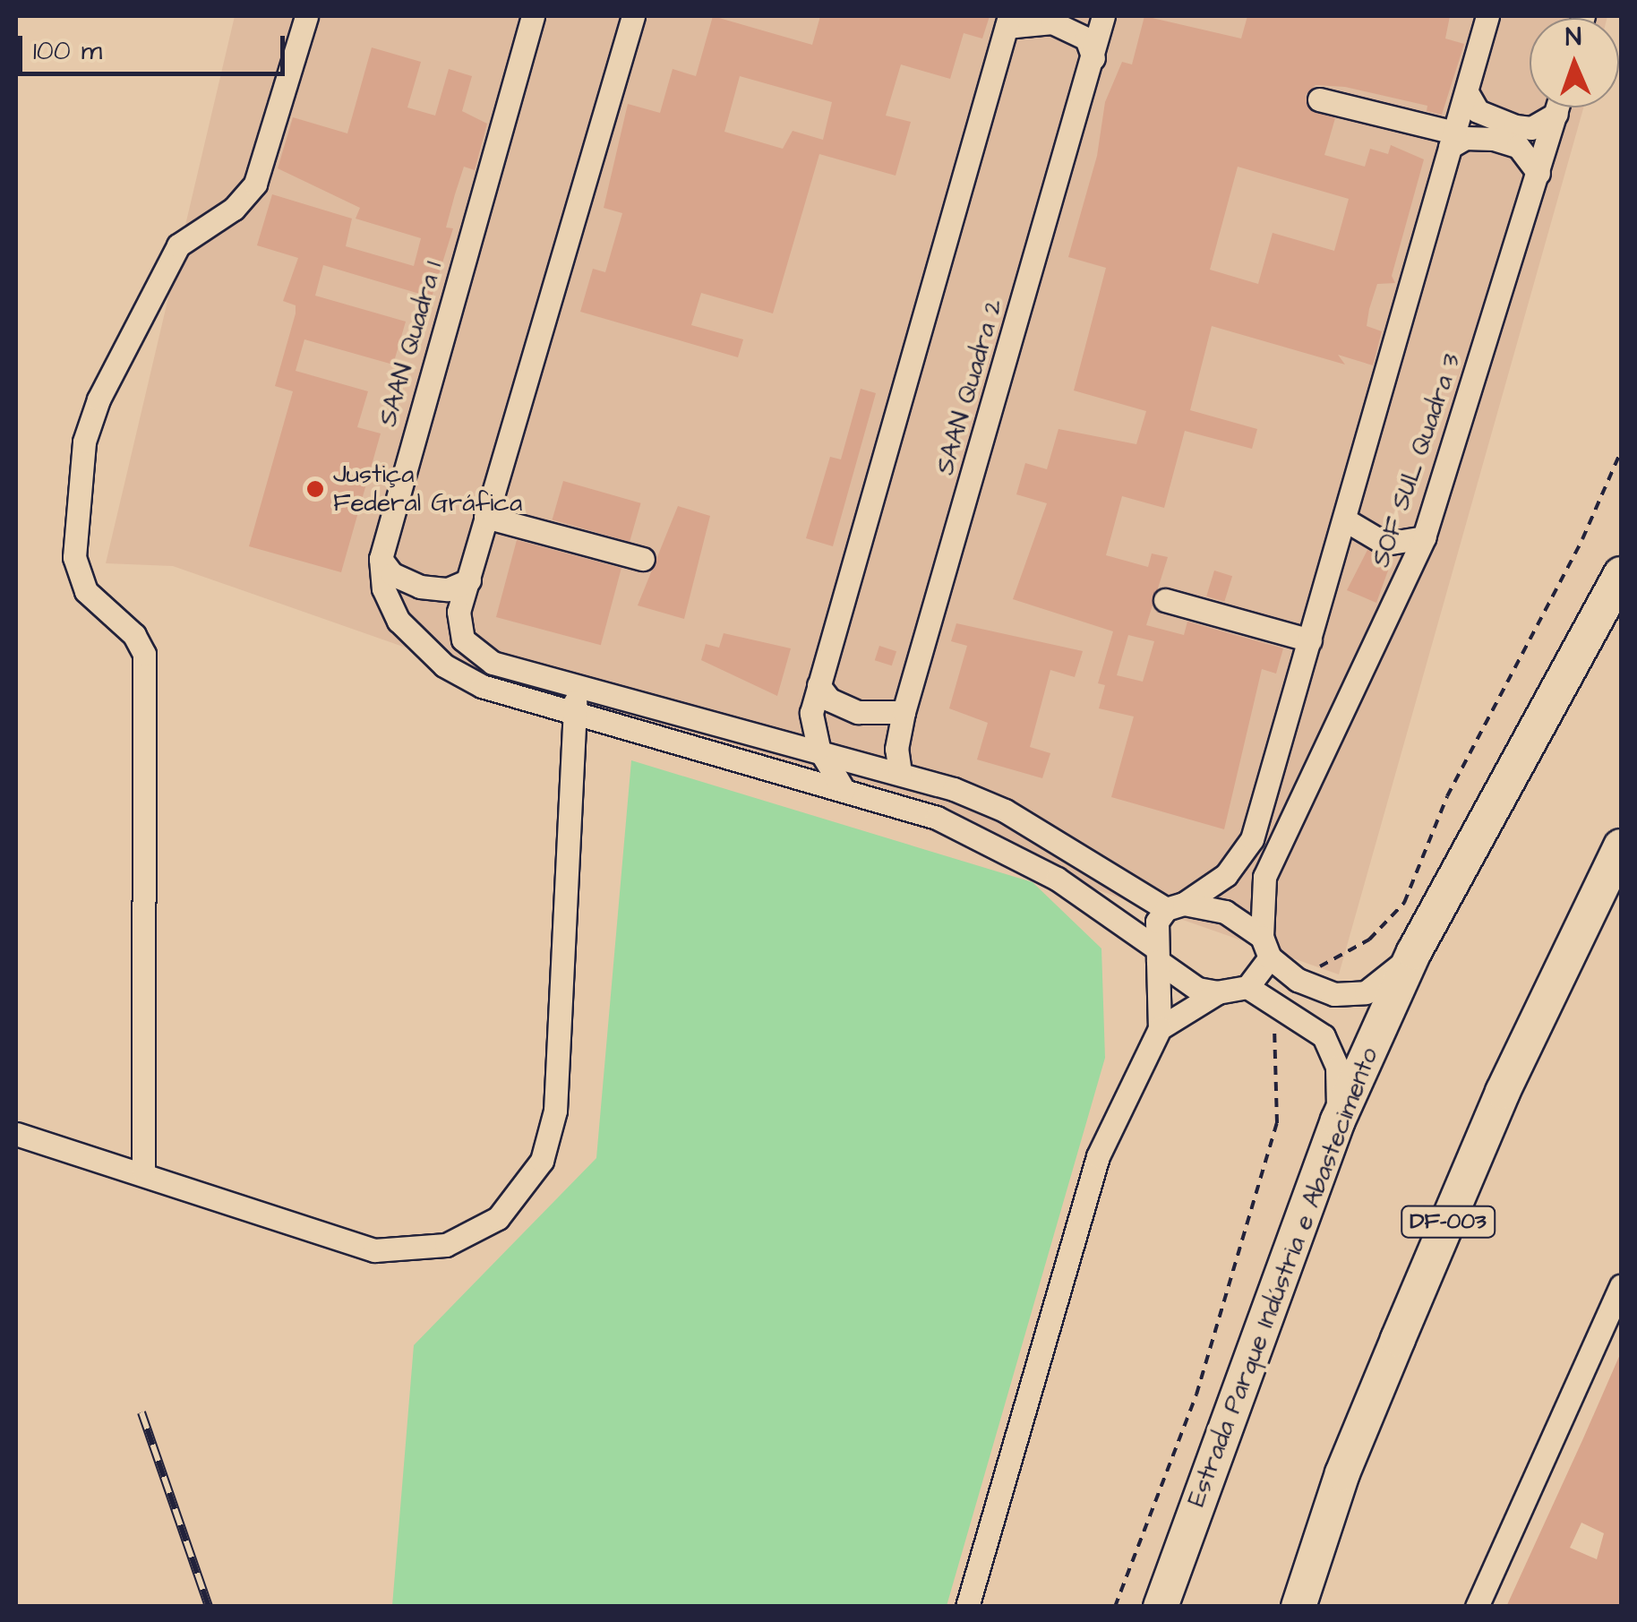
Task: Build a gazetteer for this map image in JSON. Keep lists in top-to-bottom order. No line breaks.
{"streets":{"highway":["DF-003","Estrada Parque Indústria e Abastecimento"],"street":["SAAN Quadra 1","SAAN Quadra 2","SOF SUL Quadra 3"]},"crossings":[["SAAN Quadra 1","SOF SUL Quadra 3"]],"places":["Justiça Federal Gráfica"],"scale_bar":"100 m","north":"top"}
